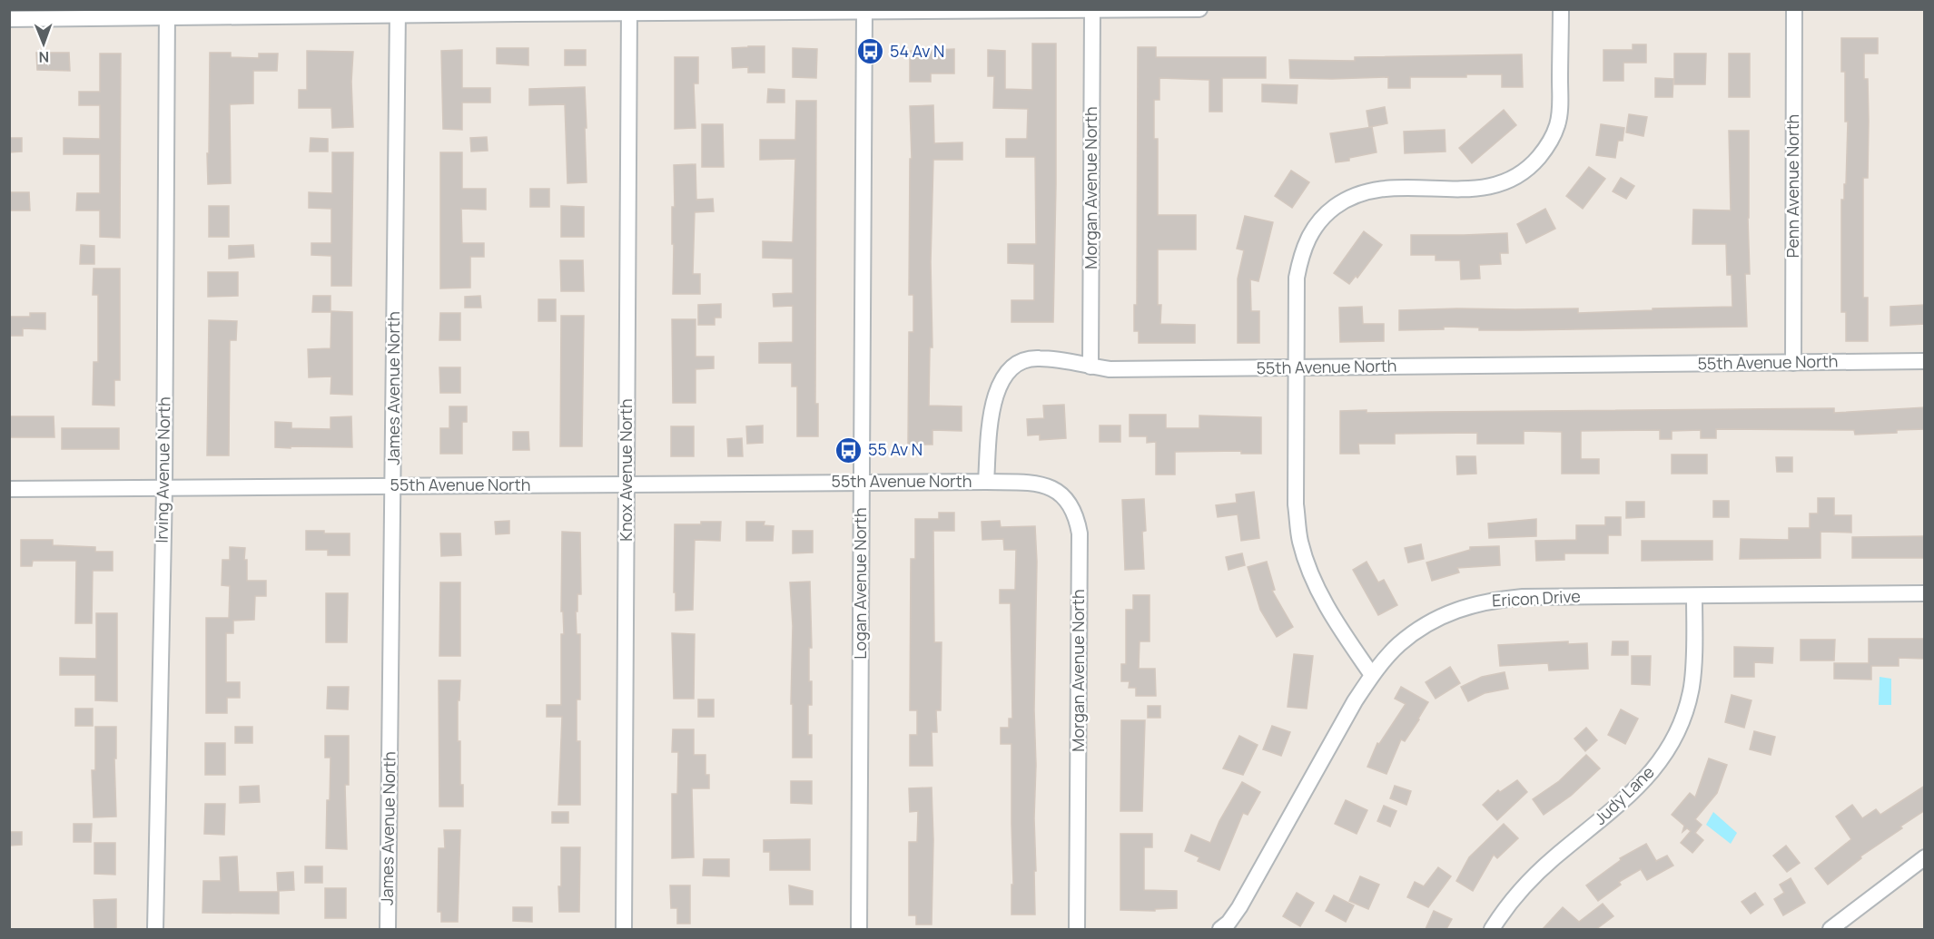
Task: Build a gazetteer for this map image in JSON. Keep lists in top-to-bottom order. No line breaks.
{"streets":{"street":["Penn Avenue North","Morgan Avenue North","55th Avenue North","James Avenue North","Irving Avenue North","Knox Avenue North","Logan Avenue North","Ericon Drive","Judy Lane"]},"crossings":[["Penn Avenue North","55th Avenue North"],["Morgan Avenue North","55th Avenue North"],["55th Avenue North","James Avenue North"],["55th Avenue North","Irving Avenue North"],["55th Avenue North","Knox Avenue North"],["55th Avenue North","Logan Avenue North"],["Ericon Drive","Judy Lane"]],"places":{"bus stop":["54 Av N","55 Av N"]},"north":"bottom"}
